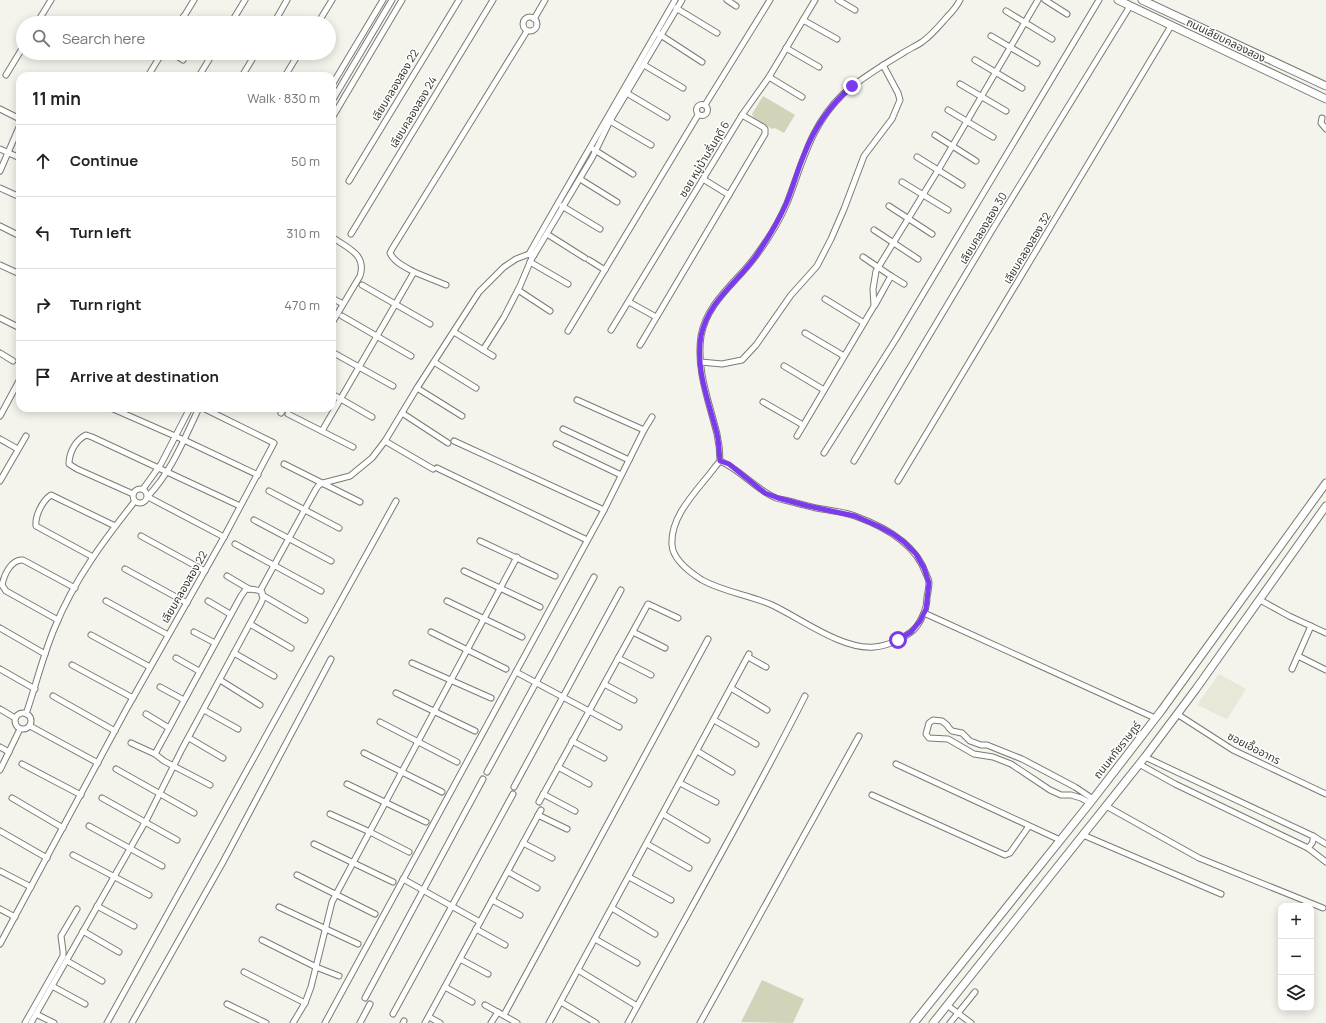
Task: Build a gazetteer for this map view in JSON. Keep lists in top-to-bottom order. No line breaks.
{"streets":{"main road":["ถนนเลียบคลองสอง","ถนนหทัยราษฎร์"],"street":["เลียบคลองสอง 22","เลียบคลองสอง 24","ซอย หมู่บ้านรื่นฤดี 6","เลียบคลองสอง 30","เลียบคลองสอง 32","ซอยเอื้ออาทร"]},"crossings":[["ถนนเลียบคลองสอง","เลียบคลองสอง 30"],["ถนนเลียบคลองสอง","เลียบคลองสอง 32"]],"page":{"search":"Search here","heading":["11 min","Walk · 830 m"],"list":[["Continue","50 m"],["Turn left","310 m"],["Turn right","470 m"],"Arrive at destination"],"map_buttons":["+","−"]}}
